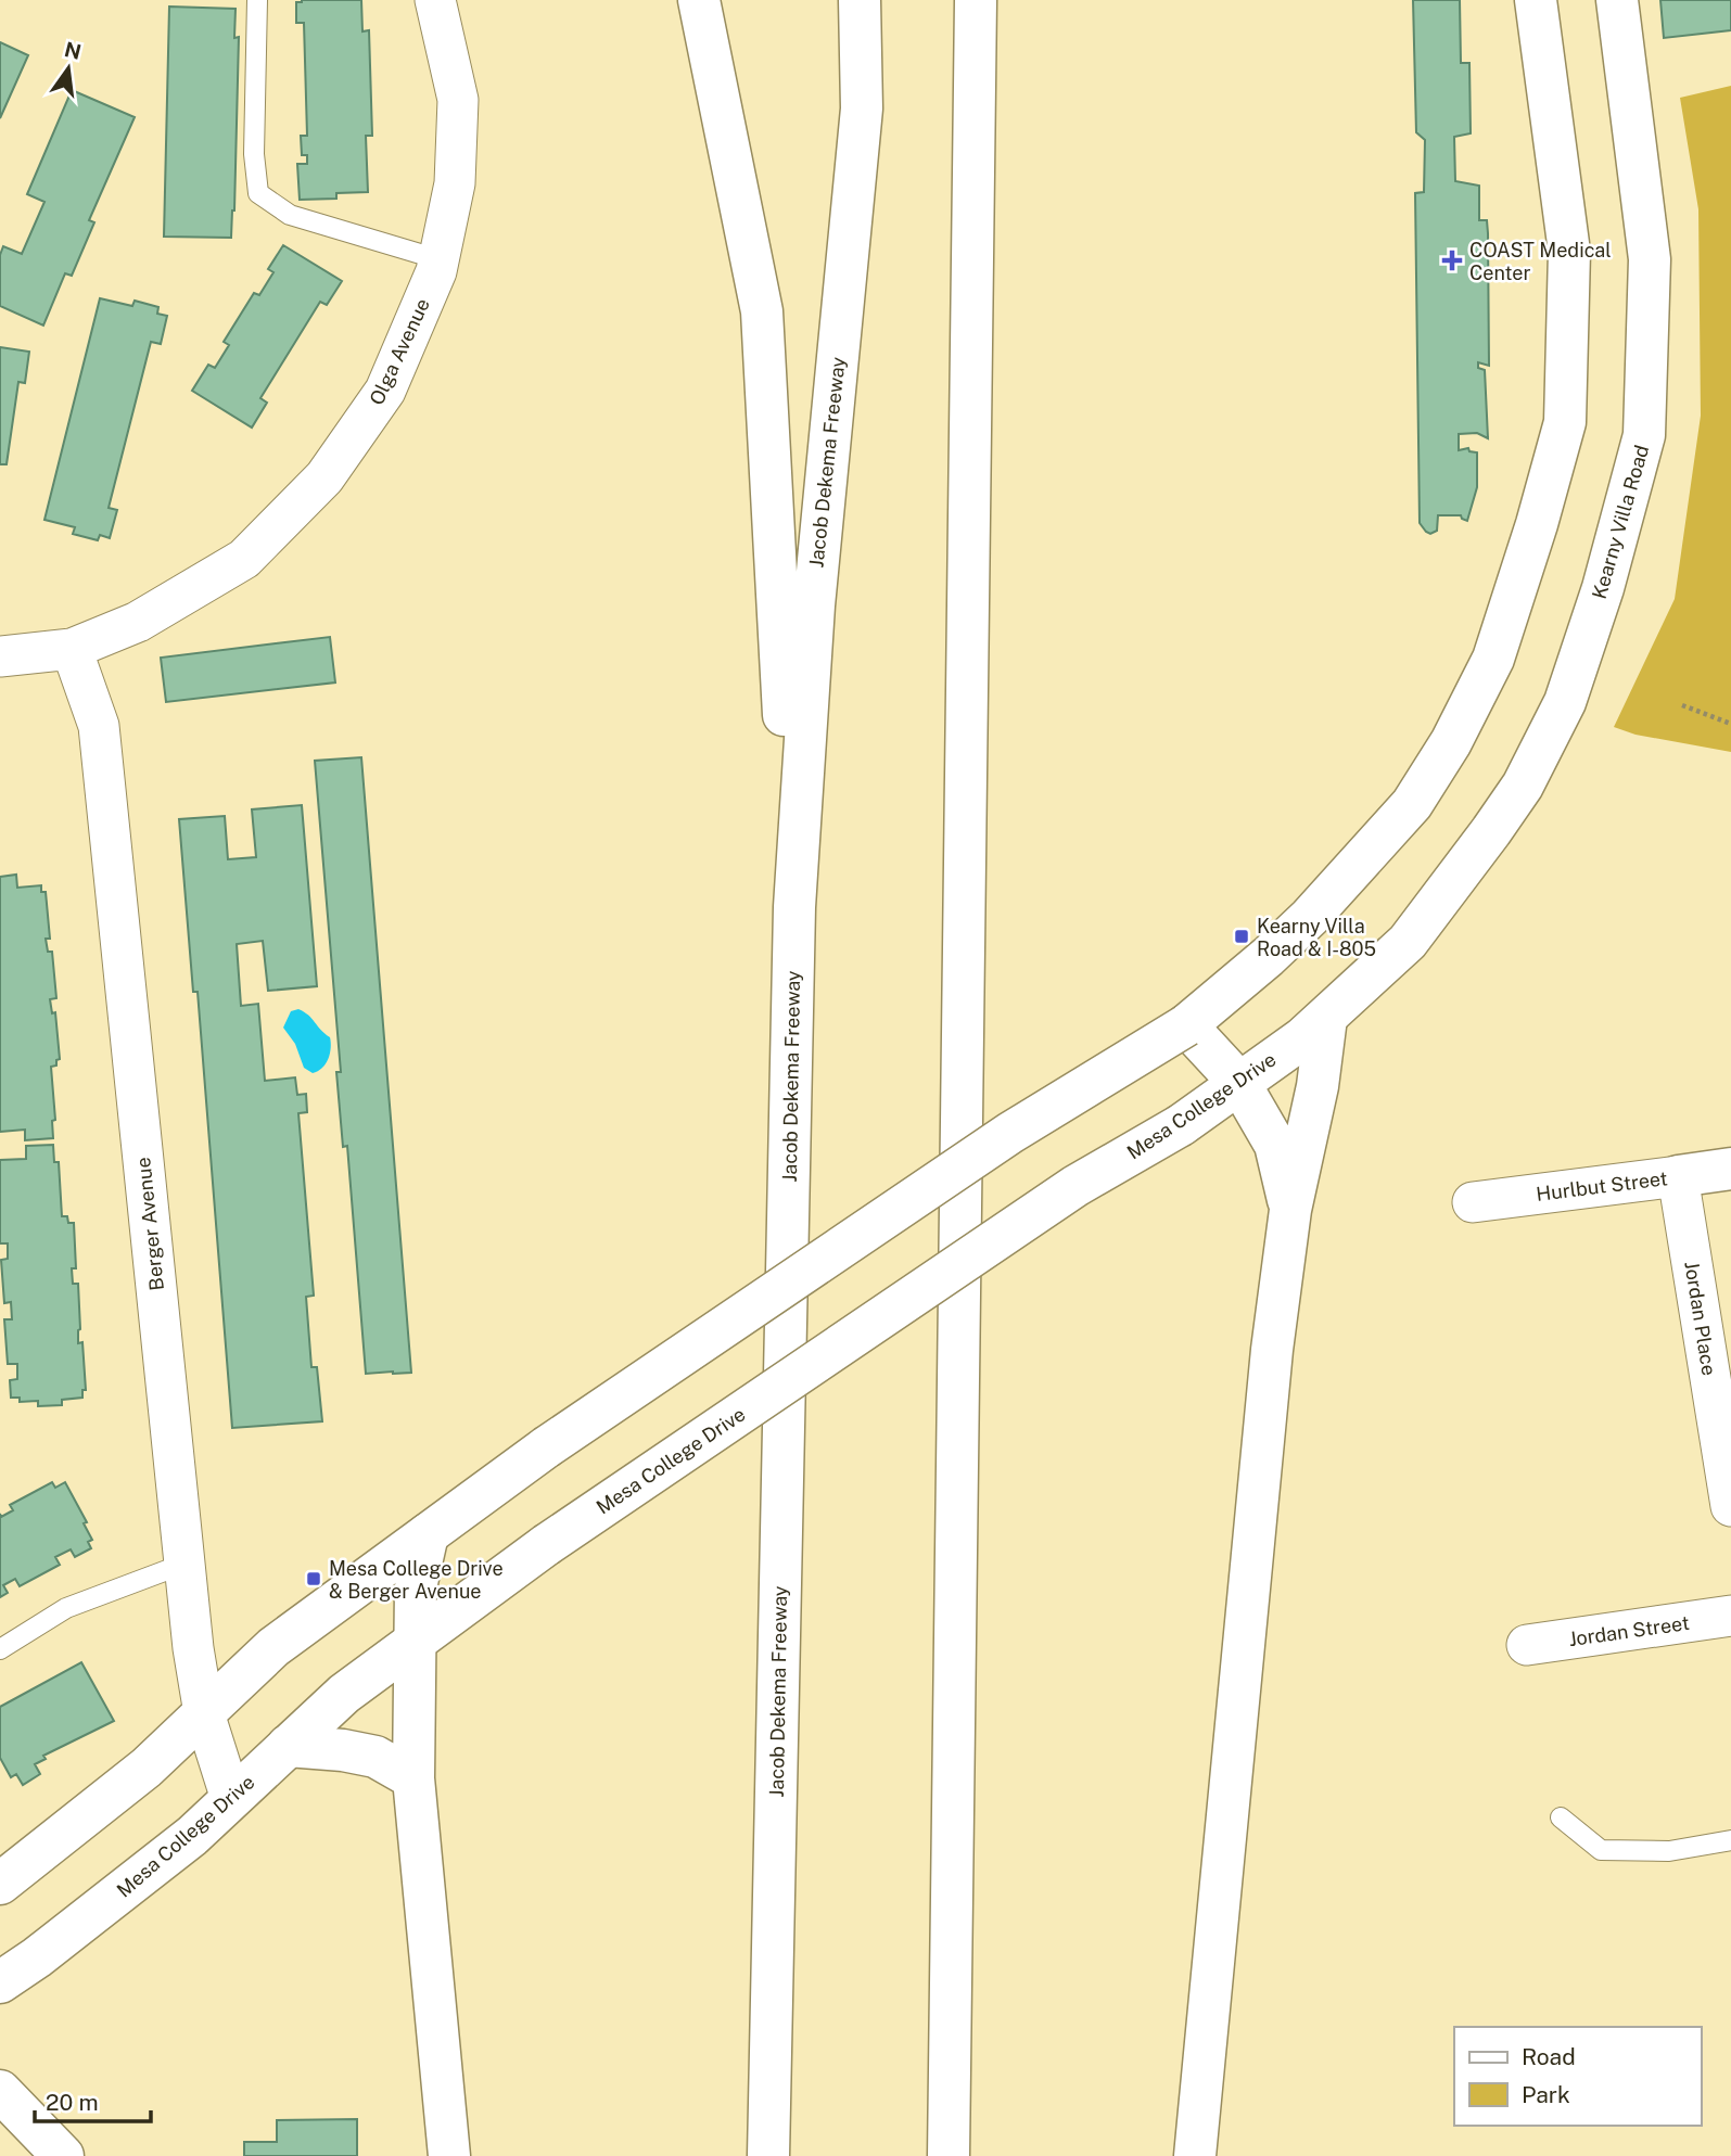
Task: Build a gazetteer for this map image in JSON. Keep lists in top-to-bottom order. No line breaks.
{"streets":{"main road":["Jacob Dekema Freeway","Kearny Villa Road","Mesa College Drive","Hurlbut Street"],"street":["Olga Avenue","Berger Avenue","Jordan Place","Jordan Street"]},"crossings":[["Olga Avenue","Berger Avenue"],["Kearny Villa Road","Mesa College Drive"],["Mesa College Drive","Berger Avenue"],["Hurlbut Street","Jordan Place"]],"places":{"health":["COAST Medical Center"],"transit":["Kearny Villa Road & I-805","Mesa College Drive & Berger Avenue"]},"legend":["Road","Park"],"scale_bar":"20 m","north":"top"}
